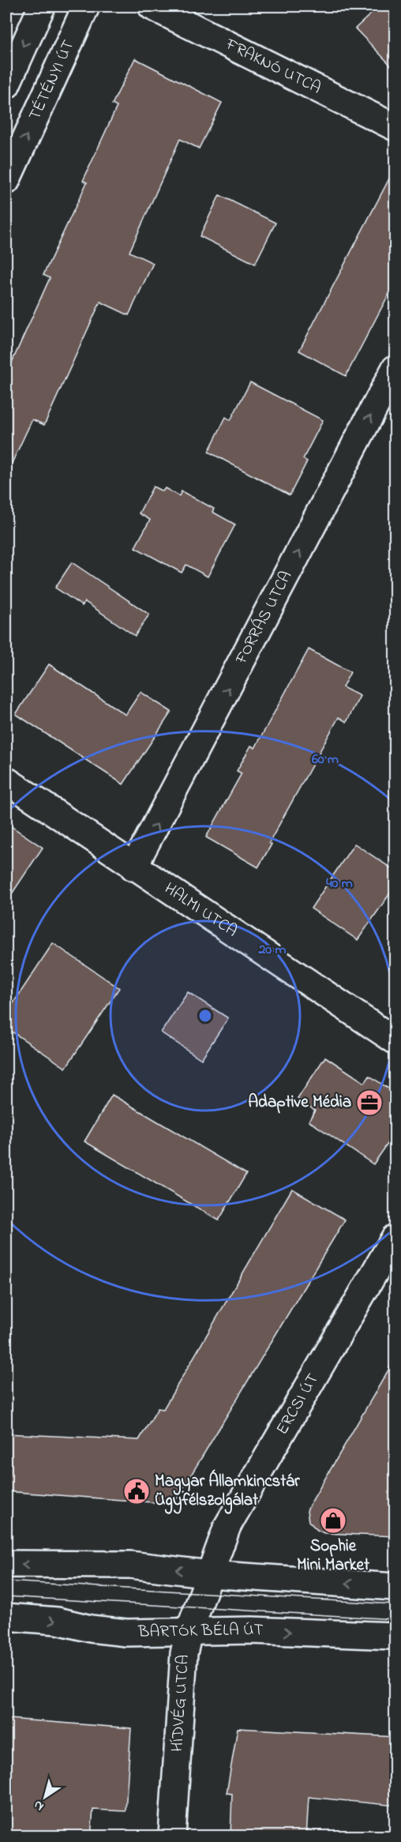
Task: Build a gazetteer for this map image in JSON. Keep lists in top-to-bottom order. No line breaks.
{"streets":{"street":["FRAKNÓ UTCA","TÉTÉNYI ÚT","FORRÁS UTCA","HALMI UTCA","ERCSI ÚT","BARTÓK BÉLA ÚT","HÍDVÉG UTCA"]},"crossings":[["FORRÁS UTCA","HALMI UTCA"],["ERCSI ÚT","HÍDVÉG UTCA"],["BARTÓK BÉLA ÚT","HÍDVÉG UTCA"]],"one_way":["FORRÁS UTCA"],"places":{"office":["Adaptive Média"],"public building":["Magyar Államkincstár Ügyfélszolgálat"],"shop":["Sophie Mini Market"]},"north":"bottom left","rings":["60 m","40 m","20 m"]}
